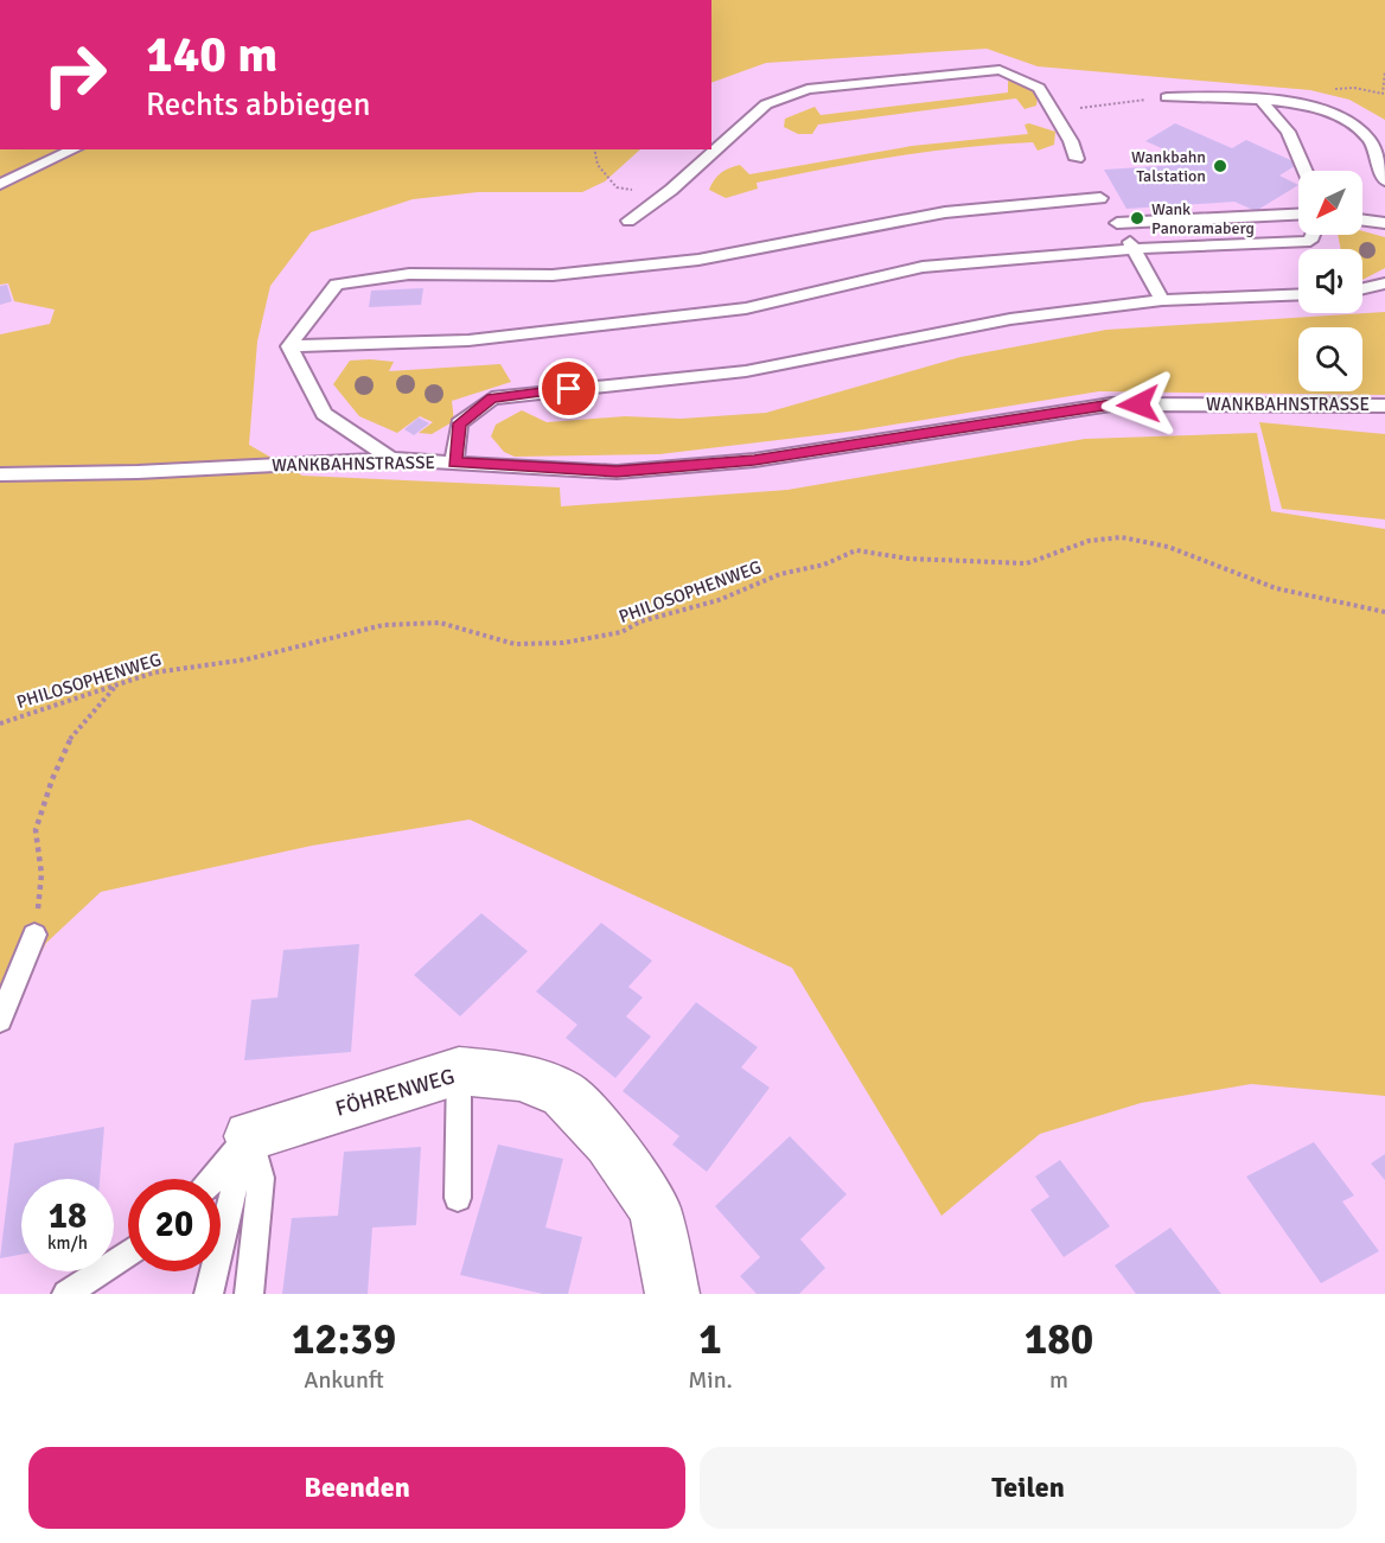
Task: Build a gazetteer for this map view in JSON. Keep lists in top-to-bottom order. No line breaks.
{"streets":{"street":["FÖHRENWEG"],"lane":["WANKBAHNSTRASSE"],"path":["PHILOSOPHENWEG"]},"places":["Wankbahn Talstation","Wank Panoramaberg"],"north":"bottom left","page":{"turn":["140 m","Rechts abbiegen"],"speed":"18 km/h","limit":"20","eta":["12:39","Ankunft","1","Min.","180","m"],"buttons":["Beenden","Teilen"]}}
